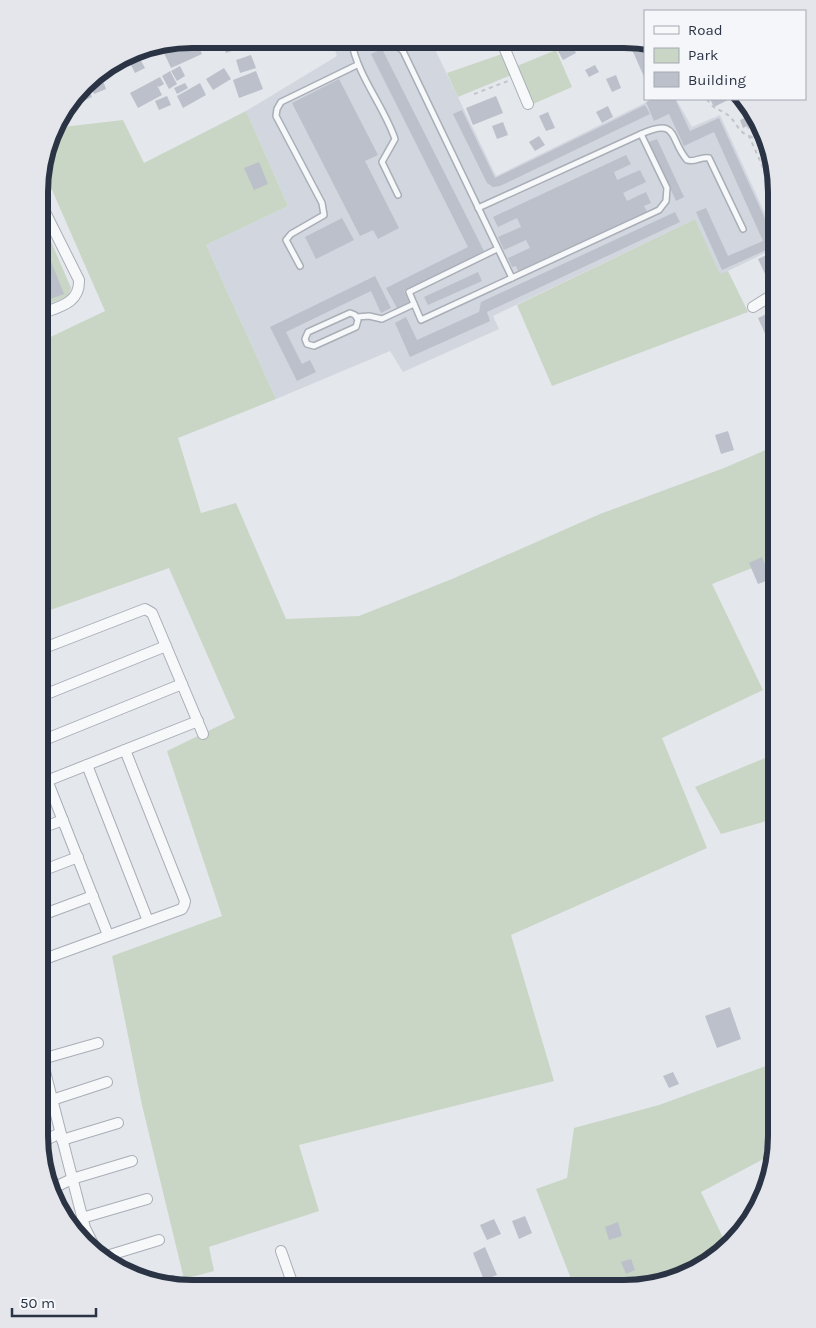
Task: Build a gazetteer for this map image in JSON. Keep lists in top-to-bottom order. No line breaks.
{"legend":["Road","Park","Building"],"scale_bar":"50 m"}
